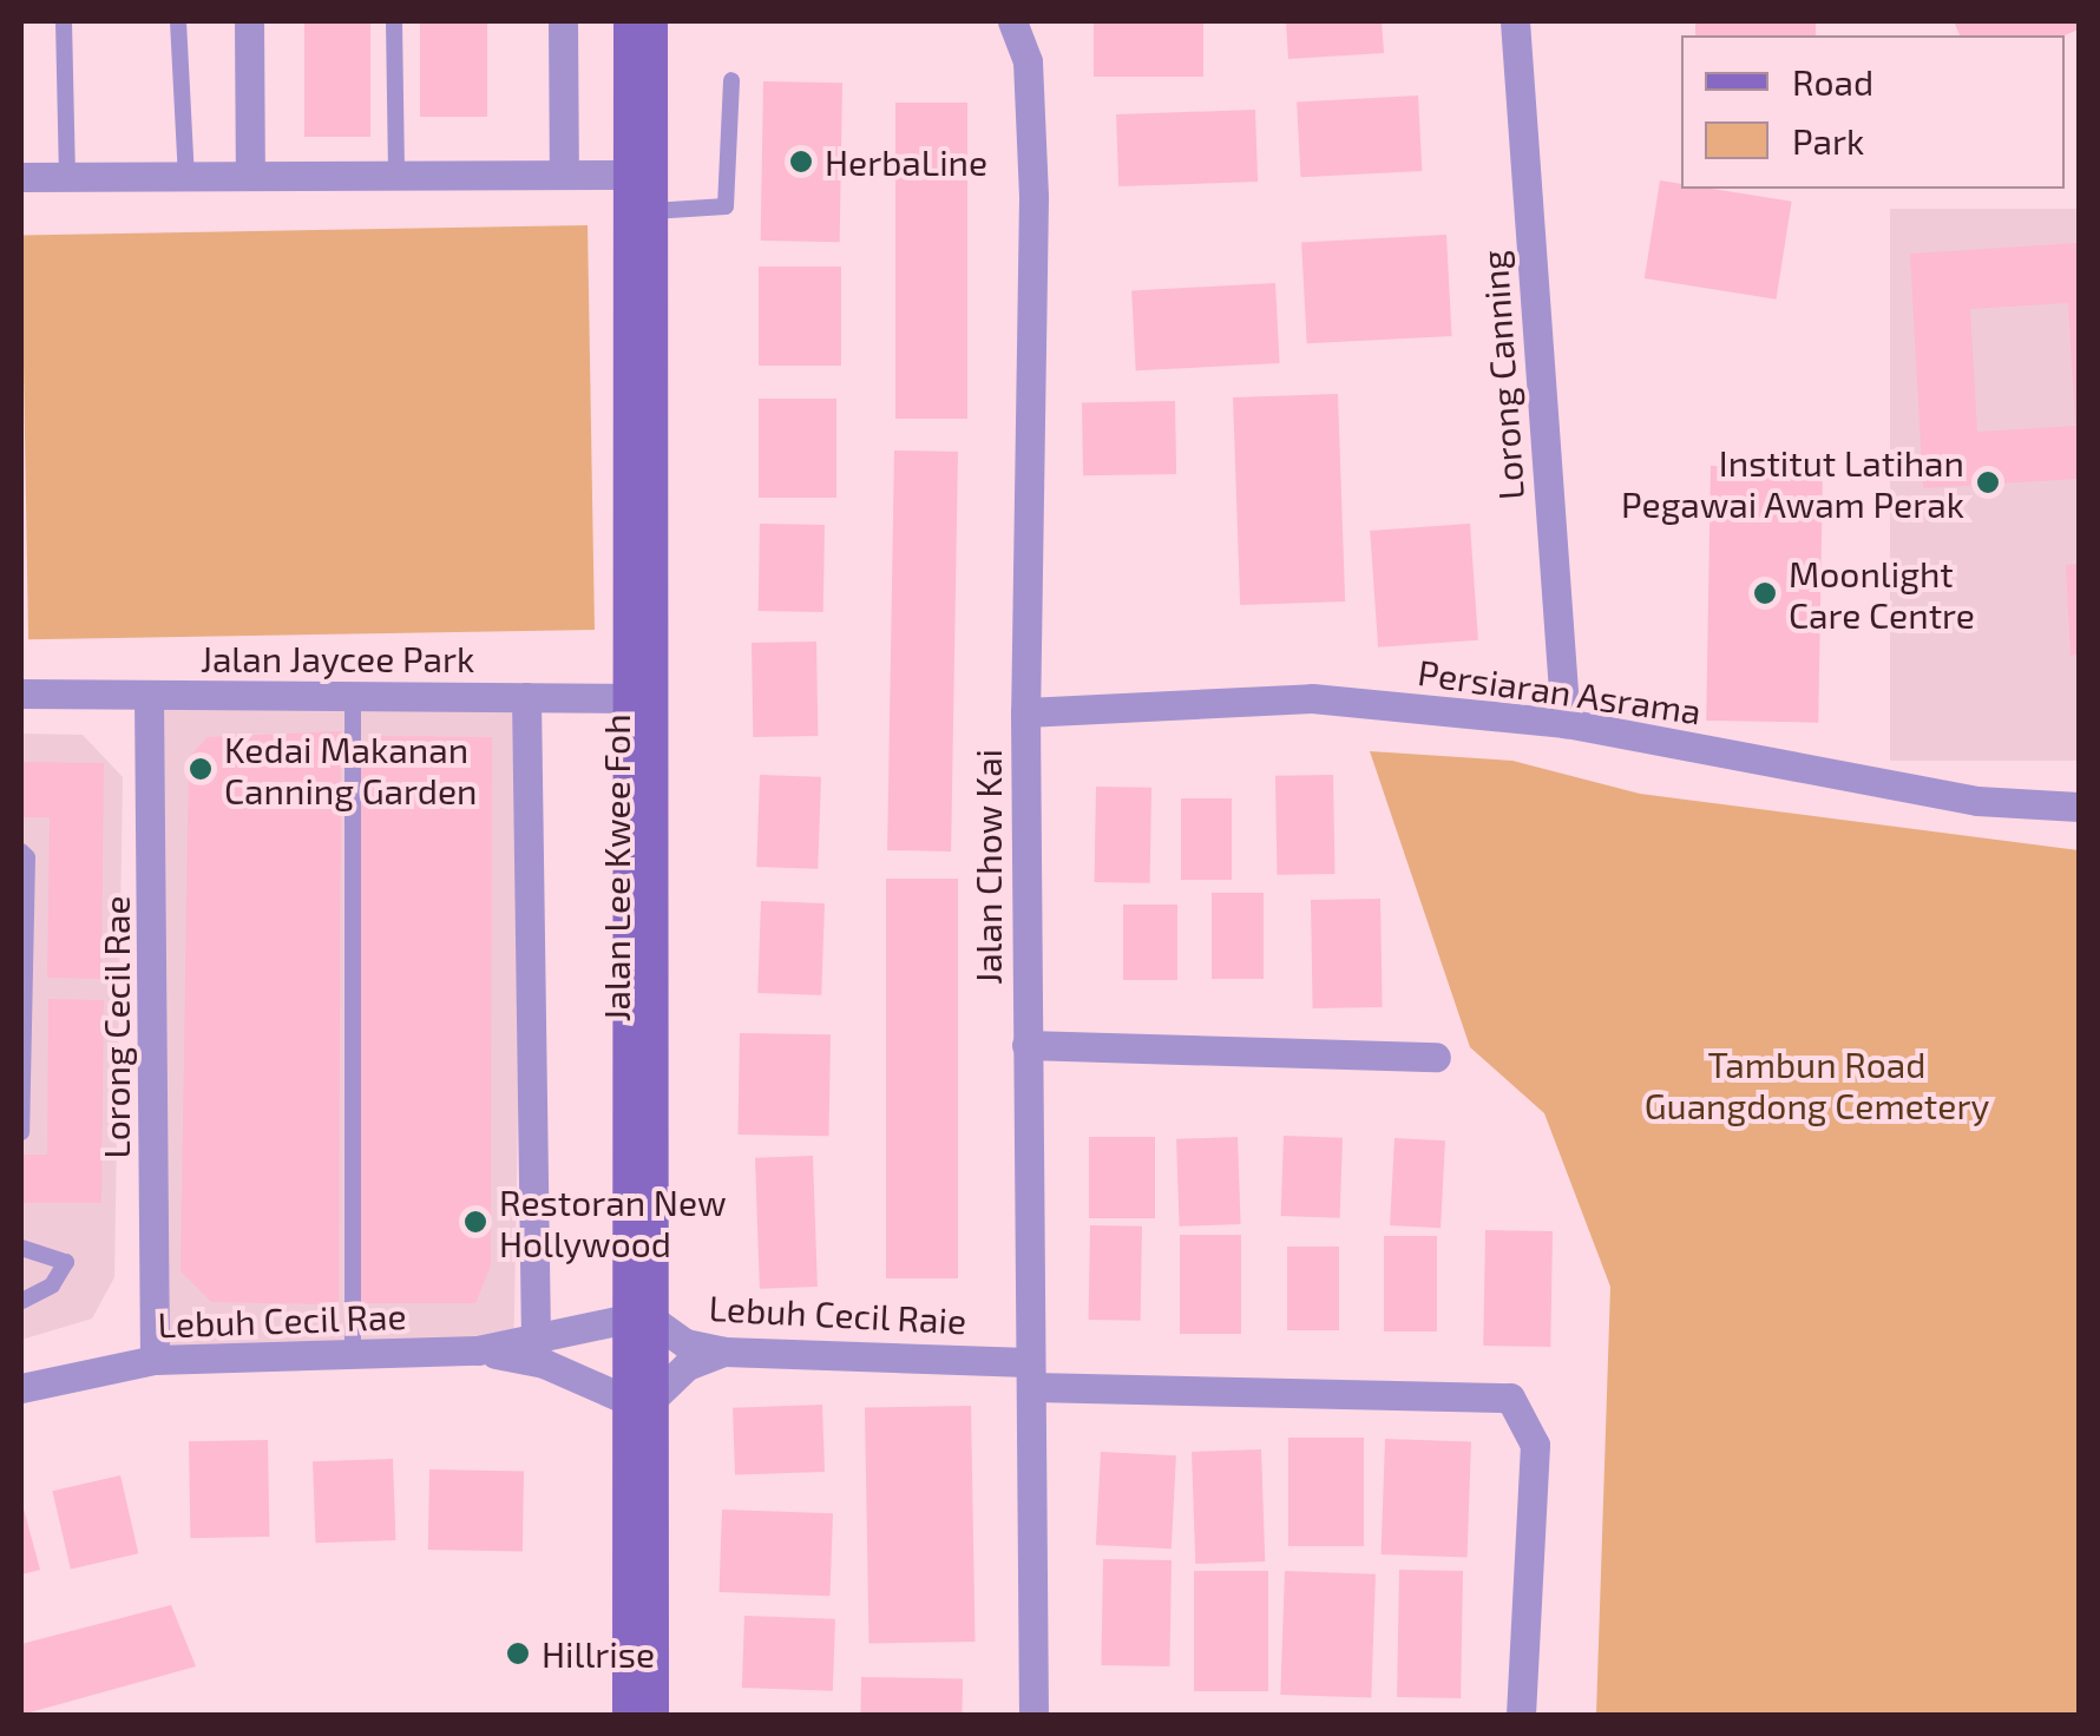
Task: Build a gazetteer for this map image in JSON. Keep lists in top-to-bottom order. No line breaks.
{"streets":{"main road":["Jalan Lee Kwee Foh"],"street":["Lorong Canning","Jalan Jaycee Park","Persiaran Asrama","Jalan Chow Kai","Lorong Cecil Rae","Lebuh Cecil Raie","Lebuh Cecil Rae"]},"crossings":[["Lorong Canning","Persiaran Asrama"],["Jalan Jaycee Park","Jalan Lee Kwee Foh"],["Jalan Jaycee Park","Lorong Cecil Rae"],["Persiaran Asrama","Jalan Chow Kai"],["Jalan Chow Kai","Lebuh Cecil Raie"],["Jalan Lee Kwee Foh","Lebuh Cecil Raie"],["Jalan Lee Kwee Foh","Lebuh Cecil Rae"],["Lorong Cecil Rae","Lebuh Cecil Rae"],["Lebuh Cecil Raie","Lebuh Cecil Rae"]],"parks":["Tambun Road Guangdong Cemetery"],"places":["HerbaLine","Institut Latihan Pegawai Awam Perak","Moonlight Care Centre","Kedai Makanan Canning Garden","Restoran New Hollywood","Hillrise"],"legend":["Road","Park"]}
